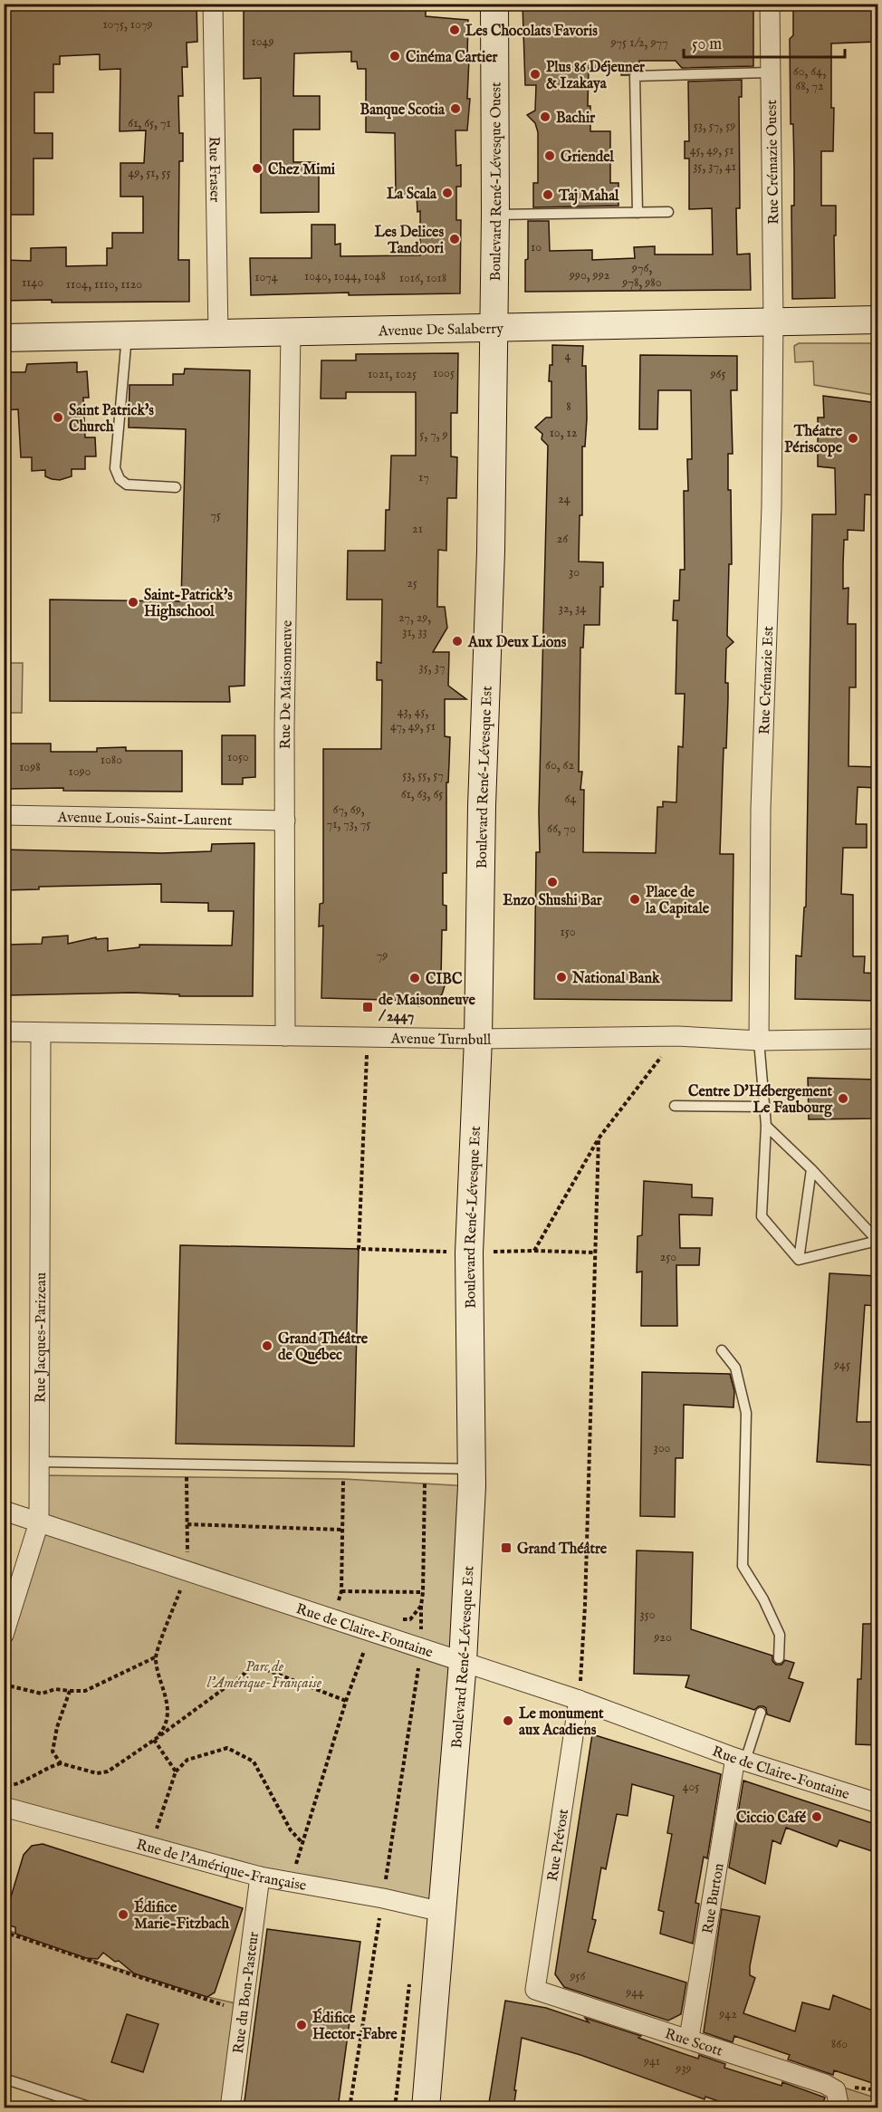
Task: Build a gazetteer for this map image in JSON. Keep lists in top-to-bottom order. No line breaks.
{"streets":{"main road":["Boulevard René-Lévesque Ouest","Avenue De Salaberry","Boulevard René-Lévesque Est"],"street":["Rue Crémazie Ouest","Rue Fraser","Rue Crémazie Est","Rue De Maisonneuve","Avenue Louis-Saint-Laurent","Avenue Turnbull","Rue Jacques-Parizeau","Rue de Claire-Fontaine","Rue Prévost","Rue de l'Amérique-Française","Rue Burton","Rue du Bon-Pasteur","Rue Scott"]},"crossings":[["Rue Crémazie Ouest","Avenue De Salaberry"],["Rue Crémazie Ouest","Rue Crémazie Est"],["Rue Fraser","Avenue De Salaberry"],["Boulevard René-Lévesque Ouest","Avenue De Salaberry"],["Boulevard René-Lévesque Ouest","Boulevard René-Lévesque Est"],["Avenue De Salaberry","Rue Crémazie Est"],["Avenue De Salaberry","Rue De Maisonneuve"],["Avenue De Salaberry","Boulevard René-Lévesque Est"],["Rue Crémazie Est","Avenue Turnbull"],["Rue De Maisonneuve","Avenue Louis-Saint-Laurent"],["Rue De Maisonneuve","Avenue Turnbull"],["Boulevard René-Lévesque Est","Avenue Turnbull"],["Boulevard René-Lévesque Est","Rue de Claire-Fontaine"],["Boulevard René-Lévesque Est","Rue de l'Amérique-Française"],["Avenue Turnbull","Rue Jacques-Parizeau"],["Rue Jacques-Parizeau","Rue de Claire-Fontaine"],["Rue de Claire-Fontaine","Rue Prévost"],["Rue de Claire-Fontaine","Rue Burton"],["Rue Prévost","Rue Scott"],["Rue de l'Amérique-Française","Rue du Bon-Pasteur"],["Rue Burton","Rue Scott"]],"parks":["Parc de l'Amérique-Française"],"places":{"other":["Les Chocolats Favoris","Cinéma Cartier","Plus 86 Déjeuner & Izakaya","Banque Scotia","Bachir","Griendel","Chez Mimi","La Scala","Taj Mahal","Les Delices Tandoori","Saint Patrick's Church","Théatre Périscope","Saint-Patrick's Highschool","Aux Deux Lions","Enzo Shushi Bar","Place de la Capitale","National Bank","CIBC","Centre D'Hébergement Le Faubourg","Grand Théâtre de Québec","Le monument aux Acadiens","Ciccio Café","Édifice Marie-Fitzbach","Édifice Hector-Fabre"],"transit":["de Maisonneuve / 2447","Grand Théâtre"]},"house_numbers":["1075, 1079","1049","975 1/2, 977","60, 64, 68, 72","61, 65, 71","53, 57, 59","45, 49, 51","35, 37, 41","49, 51, 55","10","976, 978, 980","990, 992","1040, 1044, 1048","1074","1016, 1018","1140","1104, 1110, 1120","4","1005","1021, 1025","965","8","10, 12","5, 7, 9","17","24","75","21","26","30","25","32, 34","27, 29, 31, 33","35, 37","43, 45, 47, 49, 51","1050","1080","60, 62","1098","1090","53, 55, 57","61, 63, 65","64","67, 69, 71, 73, 75","66, 70","150","79","250","945","300","350","920","405","956","944","942","860","941","939"],"scale_bar":"50 m"}
